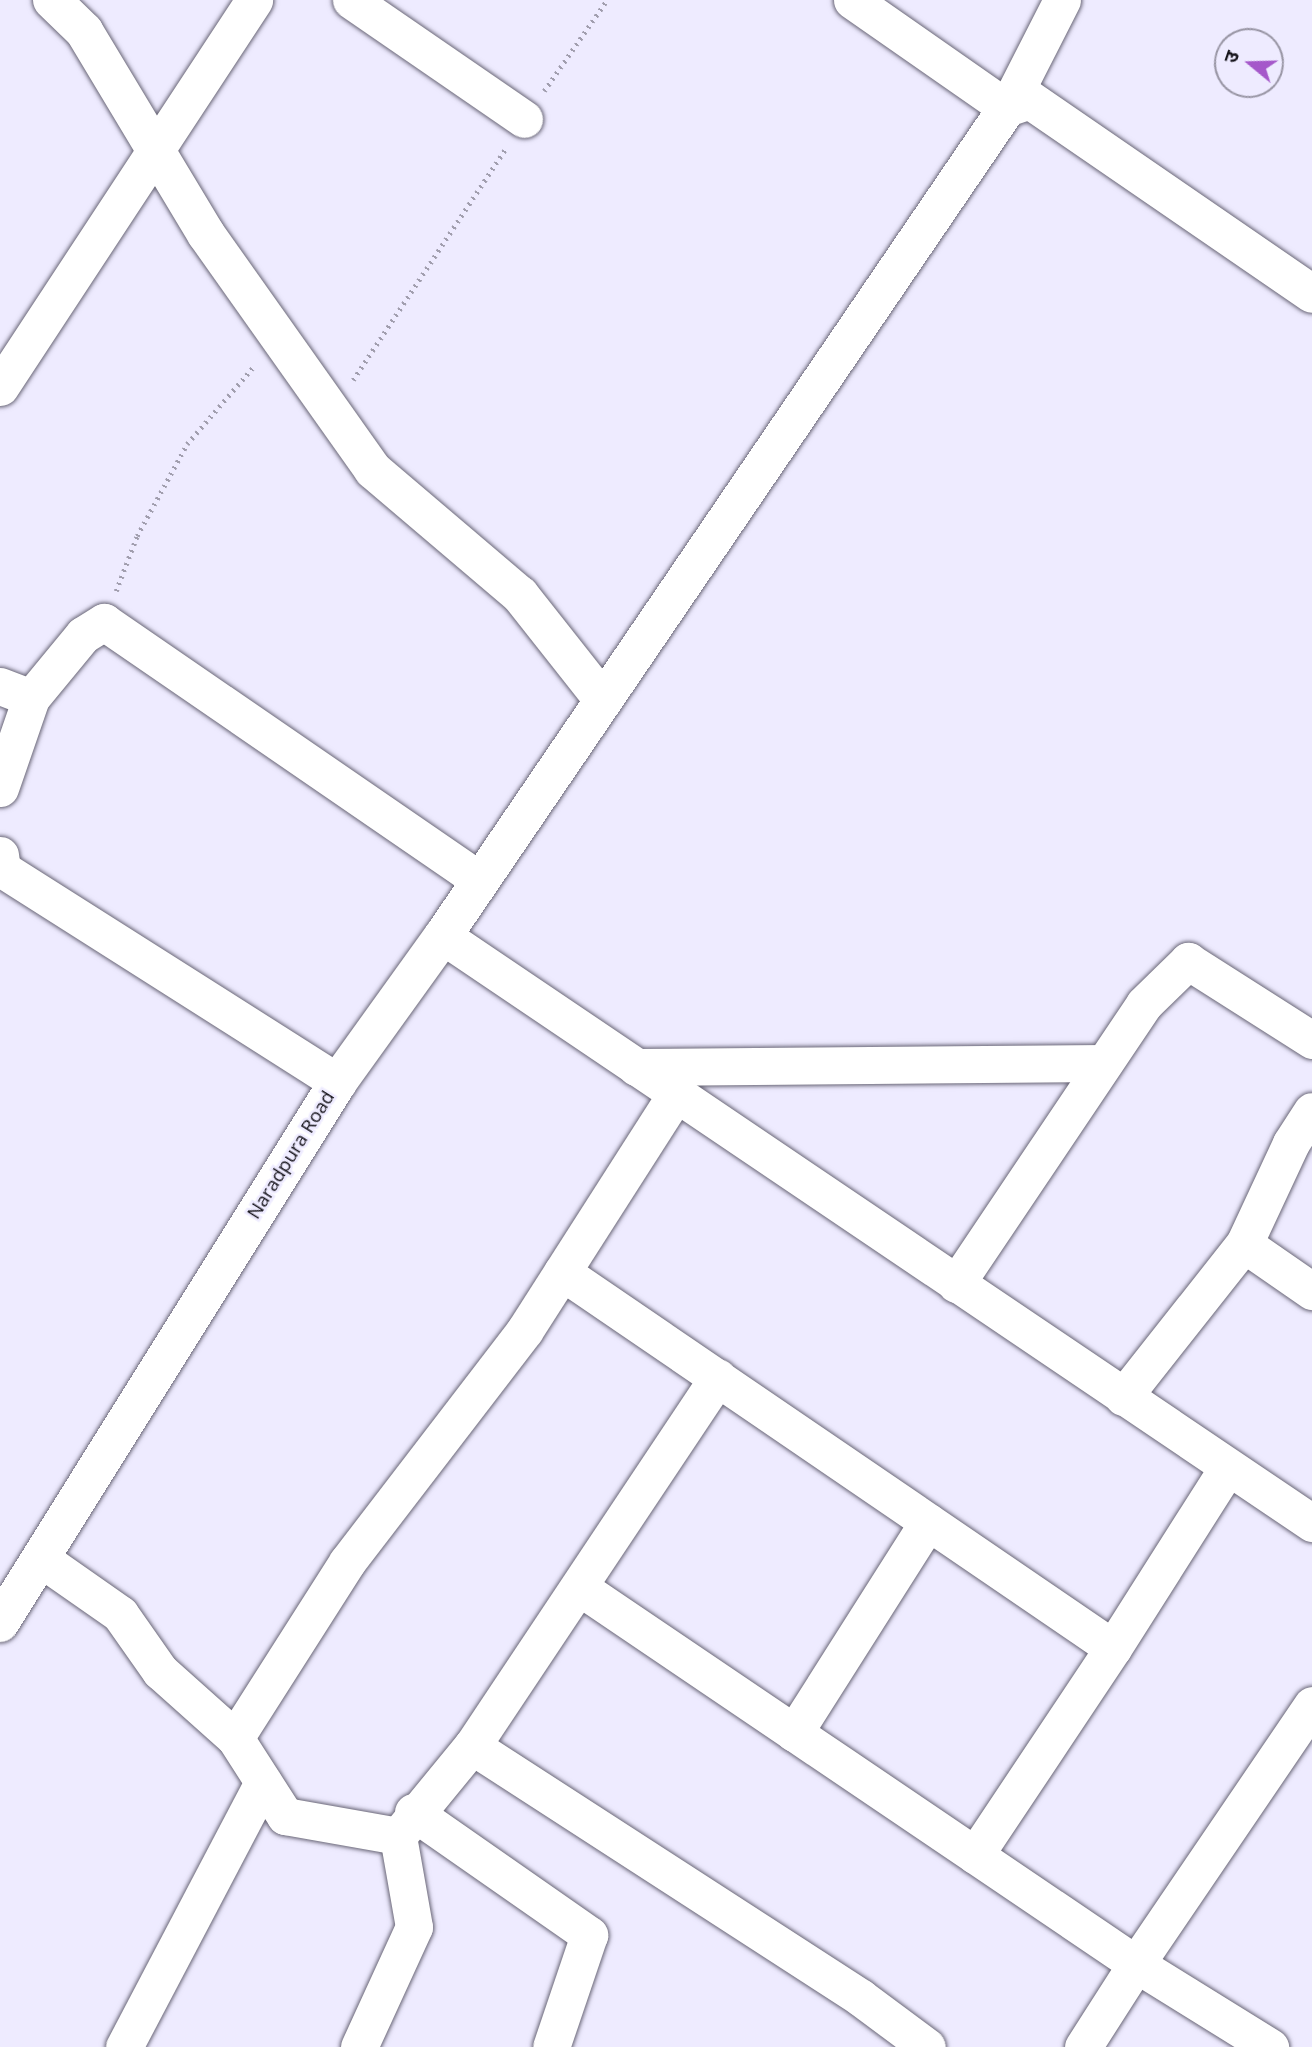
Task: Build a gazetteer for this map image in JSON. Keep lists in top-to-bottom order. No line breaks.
{"streets":{"street":["Naradpura Road"]},"north":"left"}
